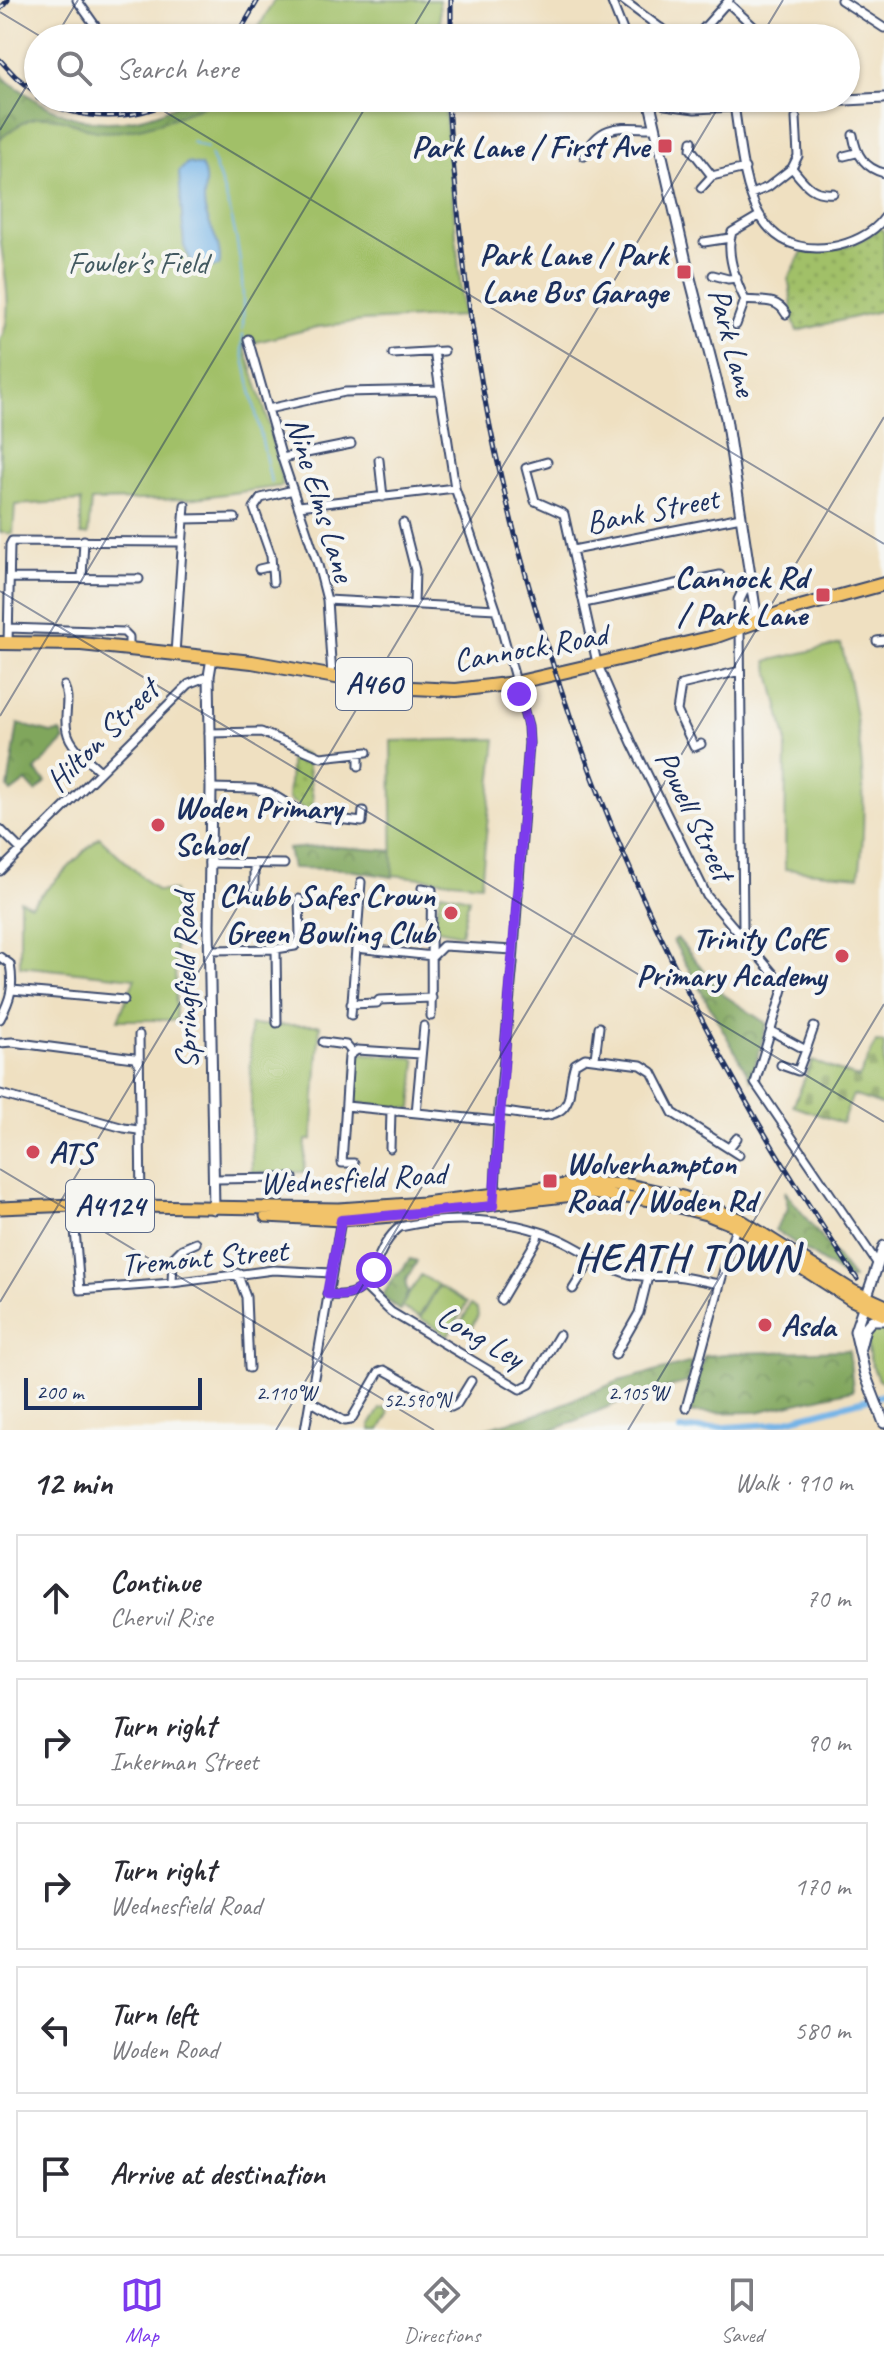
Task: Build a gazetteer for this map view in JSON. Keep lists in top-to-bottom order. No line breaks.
{"streets":{"highway":["Cannock Road","A460"],"main road":["Wednesfield Road","A4124"],"street":["Park Lane","Nine Elms Lane","Bank Street","Hilton Street","Powell Street","Springfield Road","Tremont Street","Long Ley"]},"crossings":[["Park Lane","Bank Street"],["Park Lane","Cannock Road"],["Nine Elms Lane","Cannock Road"],["Bank Street","Powell Street"],["Cannock Road","Powell Street"],["Cannock Road","Springfield Road"],["Hilton Street","Springfield Road"],["Springfield Road","Wednesfield Road"],["Wednesfield Road","A4124"],["Wednesfield Road","Tremont Street"]],"districts":["HEATH TOWN"],"parks":["Fowler's Field"],"places":{"transit":["Park Lane / First Ave","Park Lane / Park Lane Bus Garage","Cannock Rd / Park Lane","Wolverhampton Road / Woden Rd"],"other":["Woden Primary School","Chubb Safes Crown Green Bowling Club","Trinity CofE Primary Academy","ATS","Asda"]},"scale_bar":"200 m","page":{"search":"Search here","scale":"200 m","heading":["12 min","Walk · 910 m"],"list":[["Continue","Chervil Rise","70 m"],["Turn right","Inkerman Street","90 m"],["Turn right","Wednesfield Road","170 m"],["Turn left","Woden Road","580 m"],"Arrive at destination"],"nav":["Map","Directions","Saved"]},"coordinates":["2.110°W","2.105°W","52.590°N"]}
